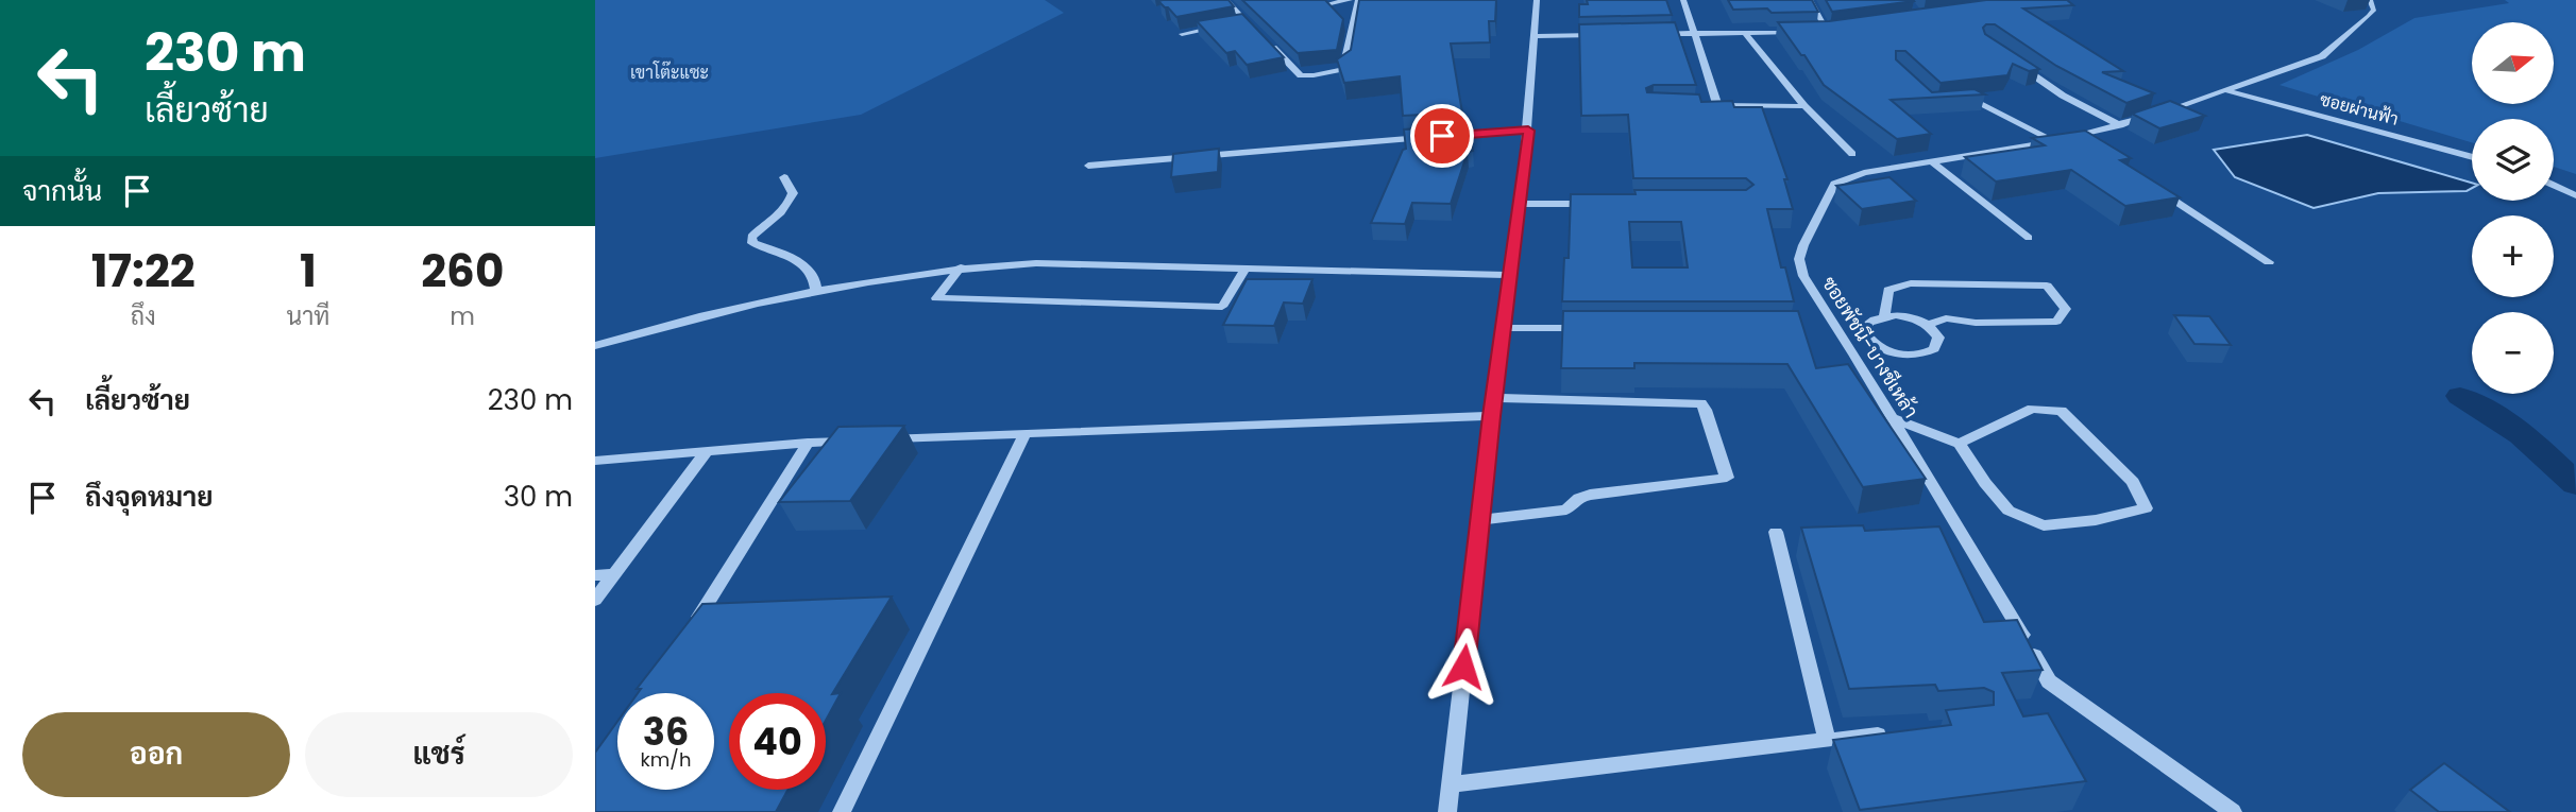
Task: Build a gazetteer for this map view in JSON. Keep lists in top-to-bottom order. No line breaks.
{"streets":{"street":["ซอยผ่านฟ้า","ซอยพัชนี-บางชีเหล้า"]},"crossings":[["ซอยผ่านฟ้า","ซอยพัชนี-บางชีเหล้า"]],"parks":["เขาโต๊ะแซะ"],"north":"right","page":{"turn":["230 m","เลี้ยวซ้าย"],"map_buttons":["+","−"],"then":"จากนั้น","eta":["17:22","ถึง","1","นาที","260","m"],"list":[{"name":"เลี้ยวซ้าย","value":"230 m"},{"name":"ถึงจุดหมาย","value":"30 m"}],"speed":"36 km/h","limit":"40","buttons":["ออก","แชร์"]}}
